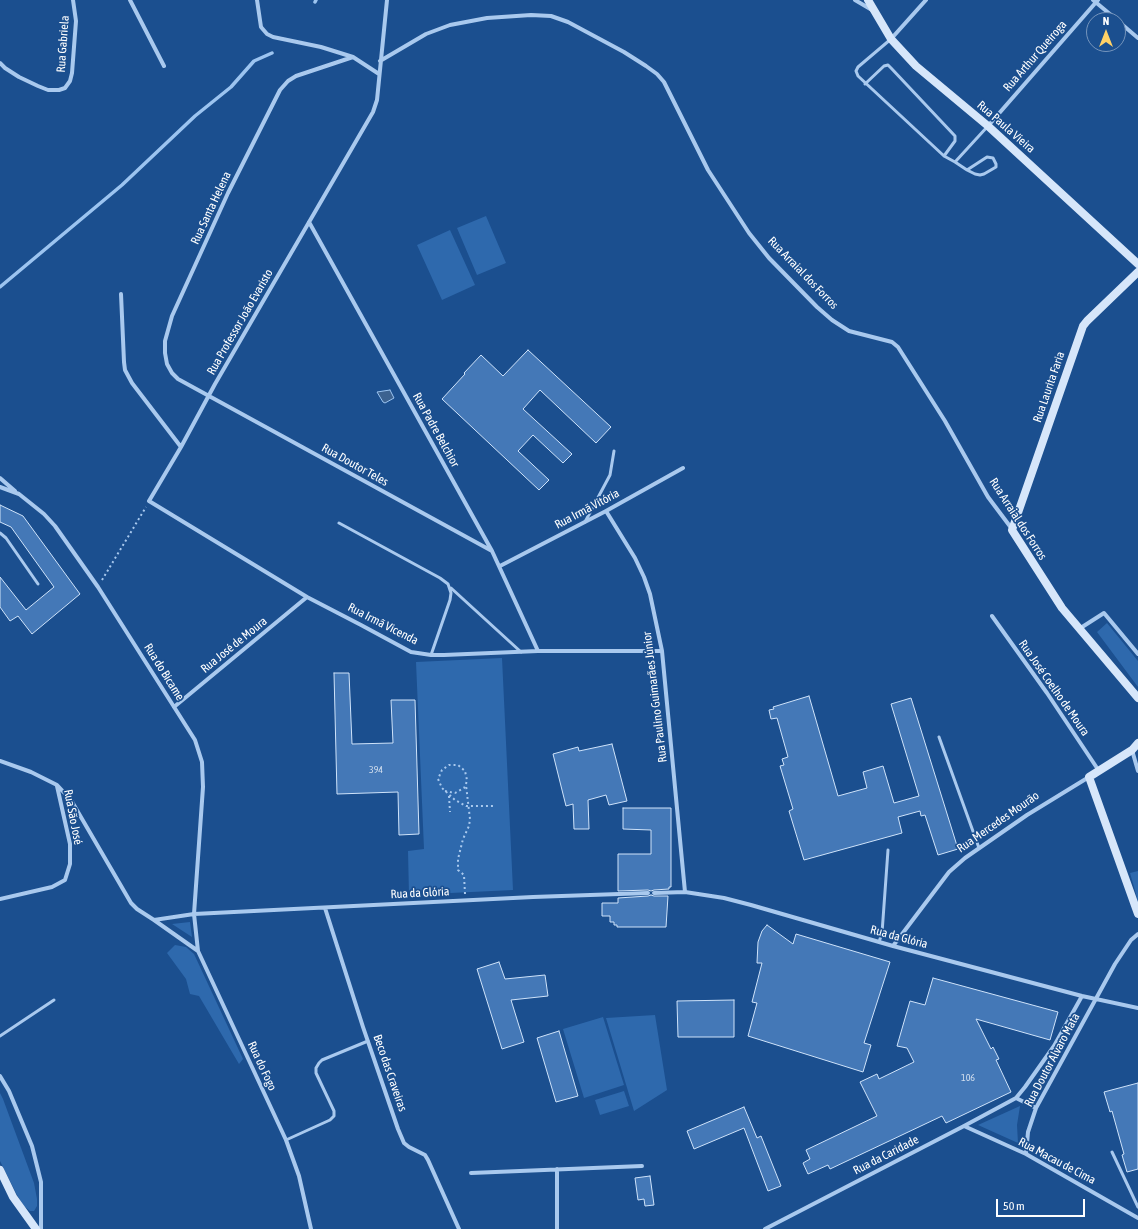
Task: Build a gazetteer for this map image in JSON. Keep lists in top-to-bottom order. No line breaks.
{"streets":{"main road":["Rua Paula Vieira","Rua Arraial dos Forros","Rua Laurita Faria","Rua Mercedes Mourão"],"street":["Rua Gabriela","Rua Arthur Queiroga","Rua Santa Helena","Rua Professor João Evaristo","Rua Padre Belchior","Rua Doutor Teles","Rua Irmã Vitória","Rua Irmã Vicenda","Rua José de Moura","Rua do Bicame","Rua José Coelho de Moura","Rua Paulino Guimarães Júnior","Rua São José","Rua da Glória","Rua Doutor Alvaro Mata","Rua do Fogo","Beco das Craveiras","Rua da Caridade","Rua Macau de Cima"]},"crossings":[["Rua Arthur Queiroga","Rua Paula Vieira"],["Rua Santa Helena","Rua Professor João Evaristo"],["Rua Santa Helena","Rua Doutor Teles"],["Rua Arraial dos Forros","Rua Professor João Evaristo"],["Rua Arraial dos Forros","Rua Laurita Faria"],["Rua Professor João Evaristo","Rua Padre Belchior"],["Rua Professor João Evaristo","Rua Doutor Teles"],["Rua Professor João Evaristo","Rua Irmã Vicenda"],["Rua Padre Belchior","Rua Doutor Teles"],["Rua Padre Belchior","Rua Irmã Vitória"],["Rua Padre Belchior","Rua Irmã Vicenda"],["Rua Irmã Vitória","Rua Paulino Guimarães Júnior"],["Rua Irmã Vicenda","Rua José de Moura"],["Rua Irmã Vicenda","Rua Paulino Guimarães Júnior"],["Rua José de Moura","Rua do Bicame"],["Rua do Bicame","Rua da Glória"],["Rua do Bicame","Rua do Fogo"],["Rua José Coelho de Moura","Rua Mercedes Mourão"],["Rua Paulino Guimarães Júnior","Rua da Glória"],["Rua Mercedes Mourão","Rua da Glória"],["Rua da Glória","Rua Doutor Alvaro Mata"],["Rua da Glória","Rua do Fogo"],["Rua da Glória","Beco das Craveiras"],["Rua Doutor Alvaro Mata","Rua Macau de Cima"],["Rua da Caridade","Rua Macau de Cima"]],"house_numbers":["394","106"],"scale_bar":"50 m","north":"top"}
